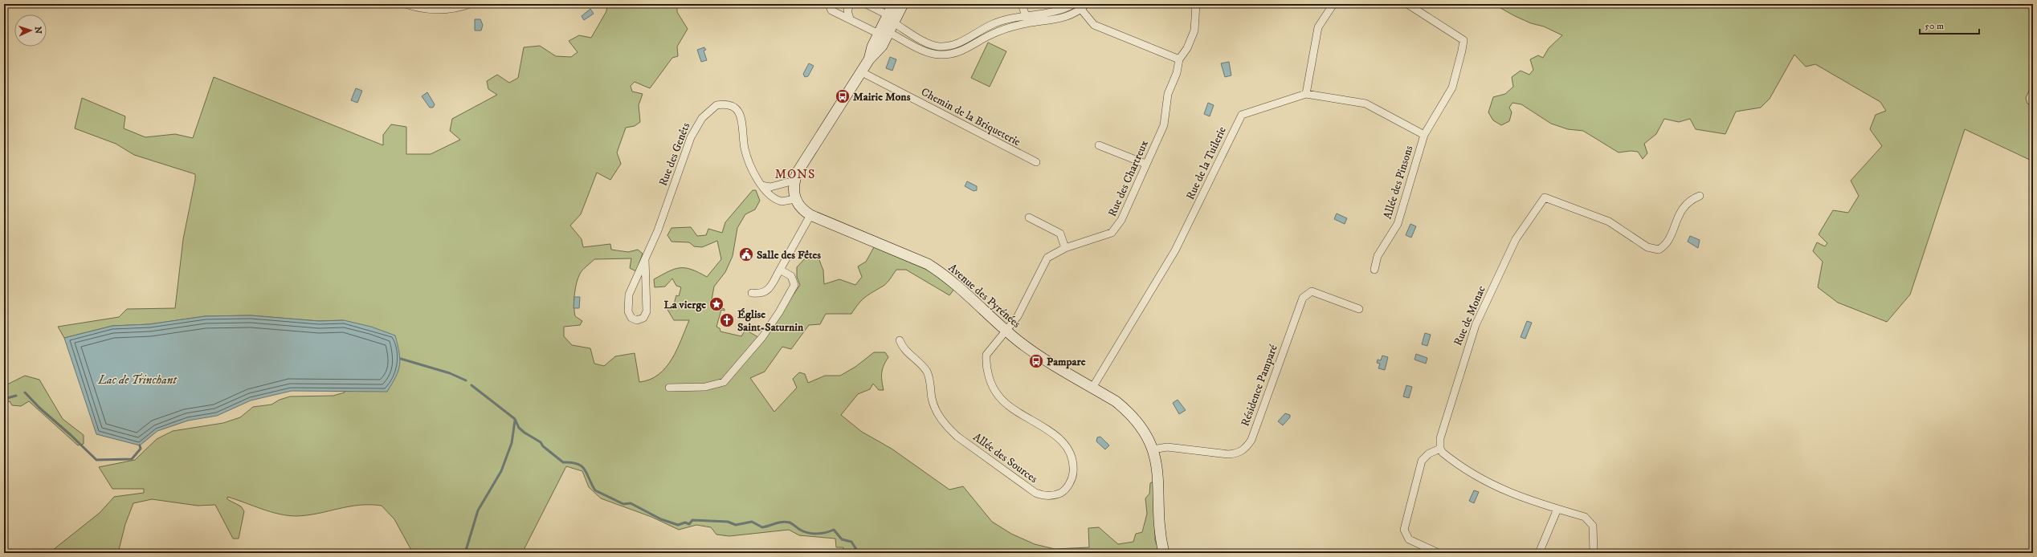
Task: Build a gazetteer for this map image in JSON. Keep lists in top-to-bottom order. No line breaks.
{"streets":{"street":["Chemin de la Briqueterie","Rue des Genêts","Rue de la Tuilerie","Rue des Chartreux","Allée des Pinsons","Avenue des Pyrénées","Rue de Monac","Résidence Pamparé","Allée des Sources"]},"crossings":[["Rue des Genêts","Avenue des Pyrénées"],["Rue de la Tuilerie","Allée des Pinsons"],["Rue de la Tuilerie","Avenue des Pyrénées"],["Rue des Chartreux","Avenue des Pyrénées"],["Rue des Chartreux","Allée des Sources"],["Avenue des Pyrénées","Résidence Pamparé"],["Avenue des Pyrénées","Allée des Sources"]],"districts":["MONS"],"water":["Lac de Trinchant"],"places":{"bus stop":["Mairie Mons","Pampare"],"public building":["Salle des Fêtes"],"place":["La vierge"],"church":["Église Saint-Saturnin"]},"scale_bar":"50 m","north":"right"}
